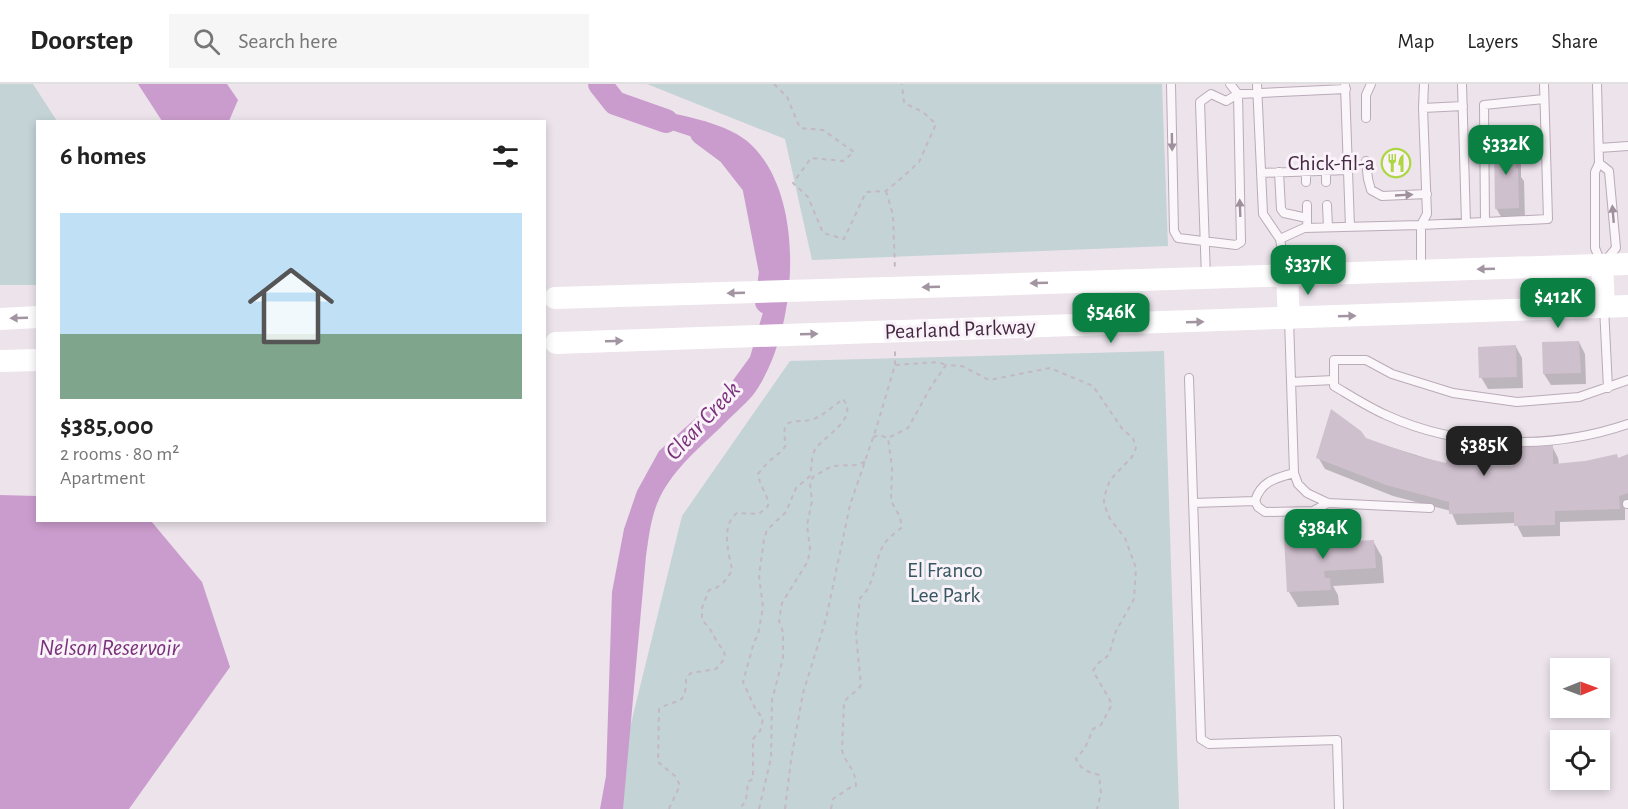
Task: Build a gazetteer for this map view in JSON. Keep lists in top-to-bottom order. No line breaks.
{"streets":{"main road":["Pearland Parkway"]},"water":["Clear Creek","Nelson Reservoir"],"parks":["El Franco Lee Park"],"places":{"restaurant":["Chick-fil-a"]},"north":"right","page":{"header":"Doorstep","search":"Search here","nav":["Map","Layers","Share"],"heading":"6 homes","price":["$332K","$337K","$412K","$546K","$385K","$384K"],"list":[{"name":"$385,000","note":"2 rooms · 80 m² · Apartment"}]}}
